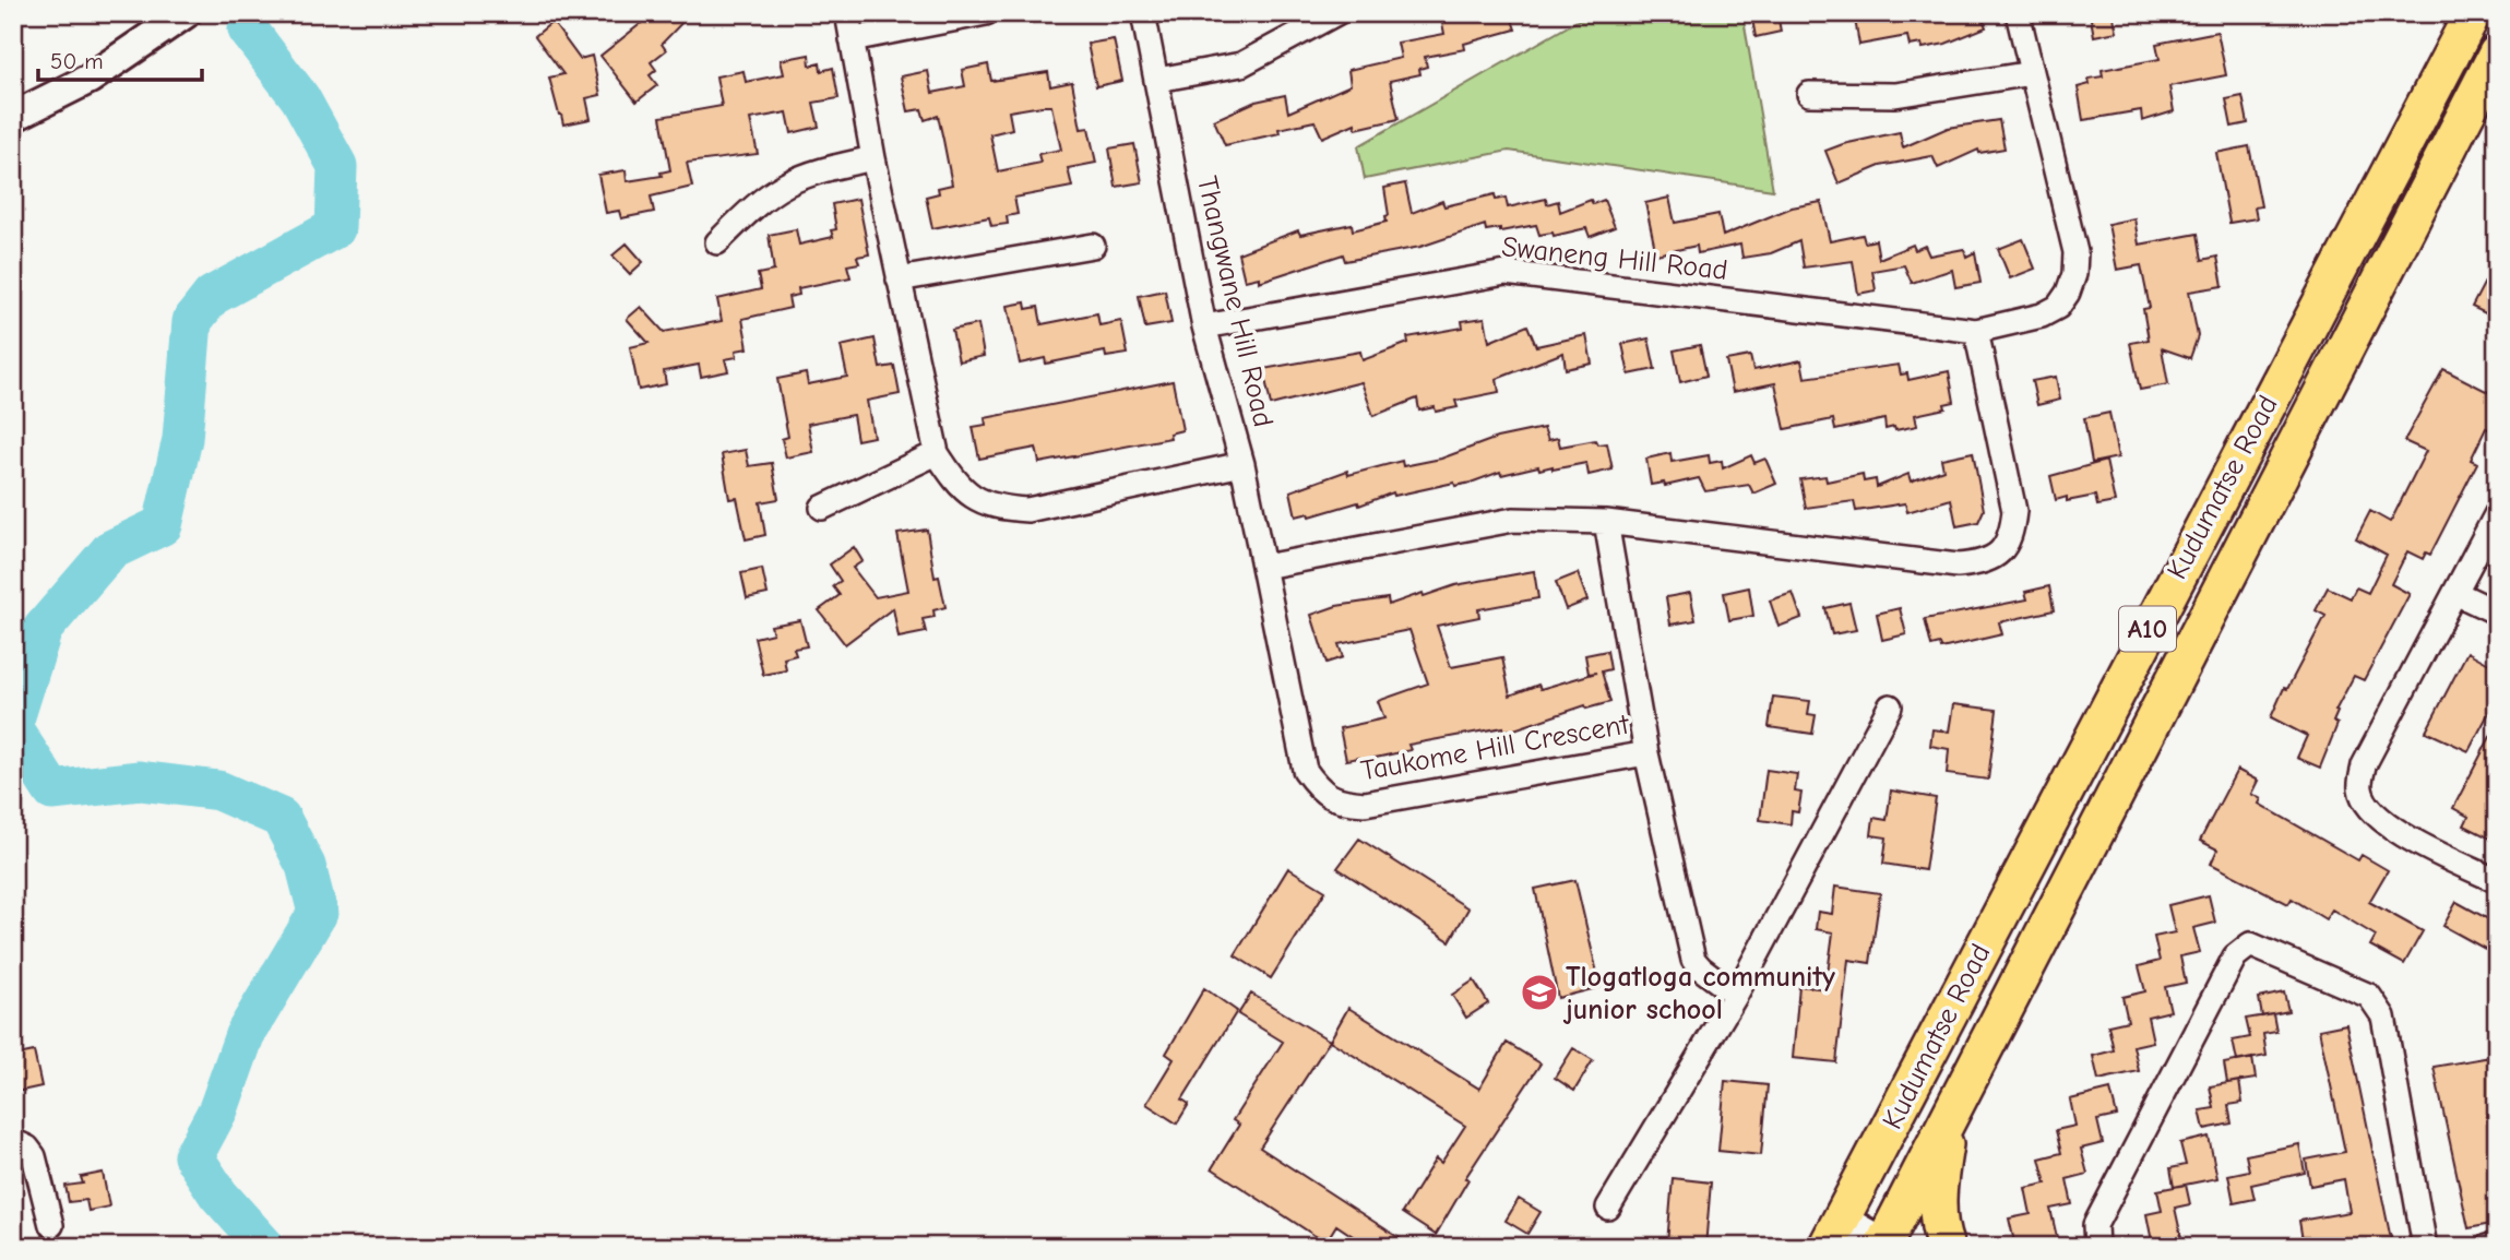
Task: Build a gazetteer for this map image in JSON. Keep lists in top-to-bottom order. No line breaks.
{"streets":{"main road":["Kudumatse Road","A10"],"street":["Swaneng Hill Road","Thangwane Hill Road","Taukome Hill Crescent"]},"crossings":[["Swaneng Hill Road","Thangwane Hill Road"],["Thangwane Hill Road","Taukome Hill Crescent"]],"places":{"school or university":["Tlogatloga community junior school"]},"scale_bar":"50 m"}
